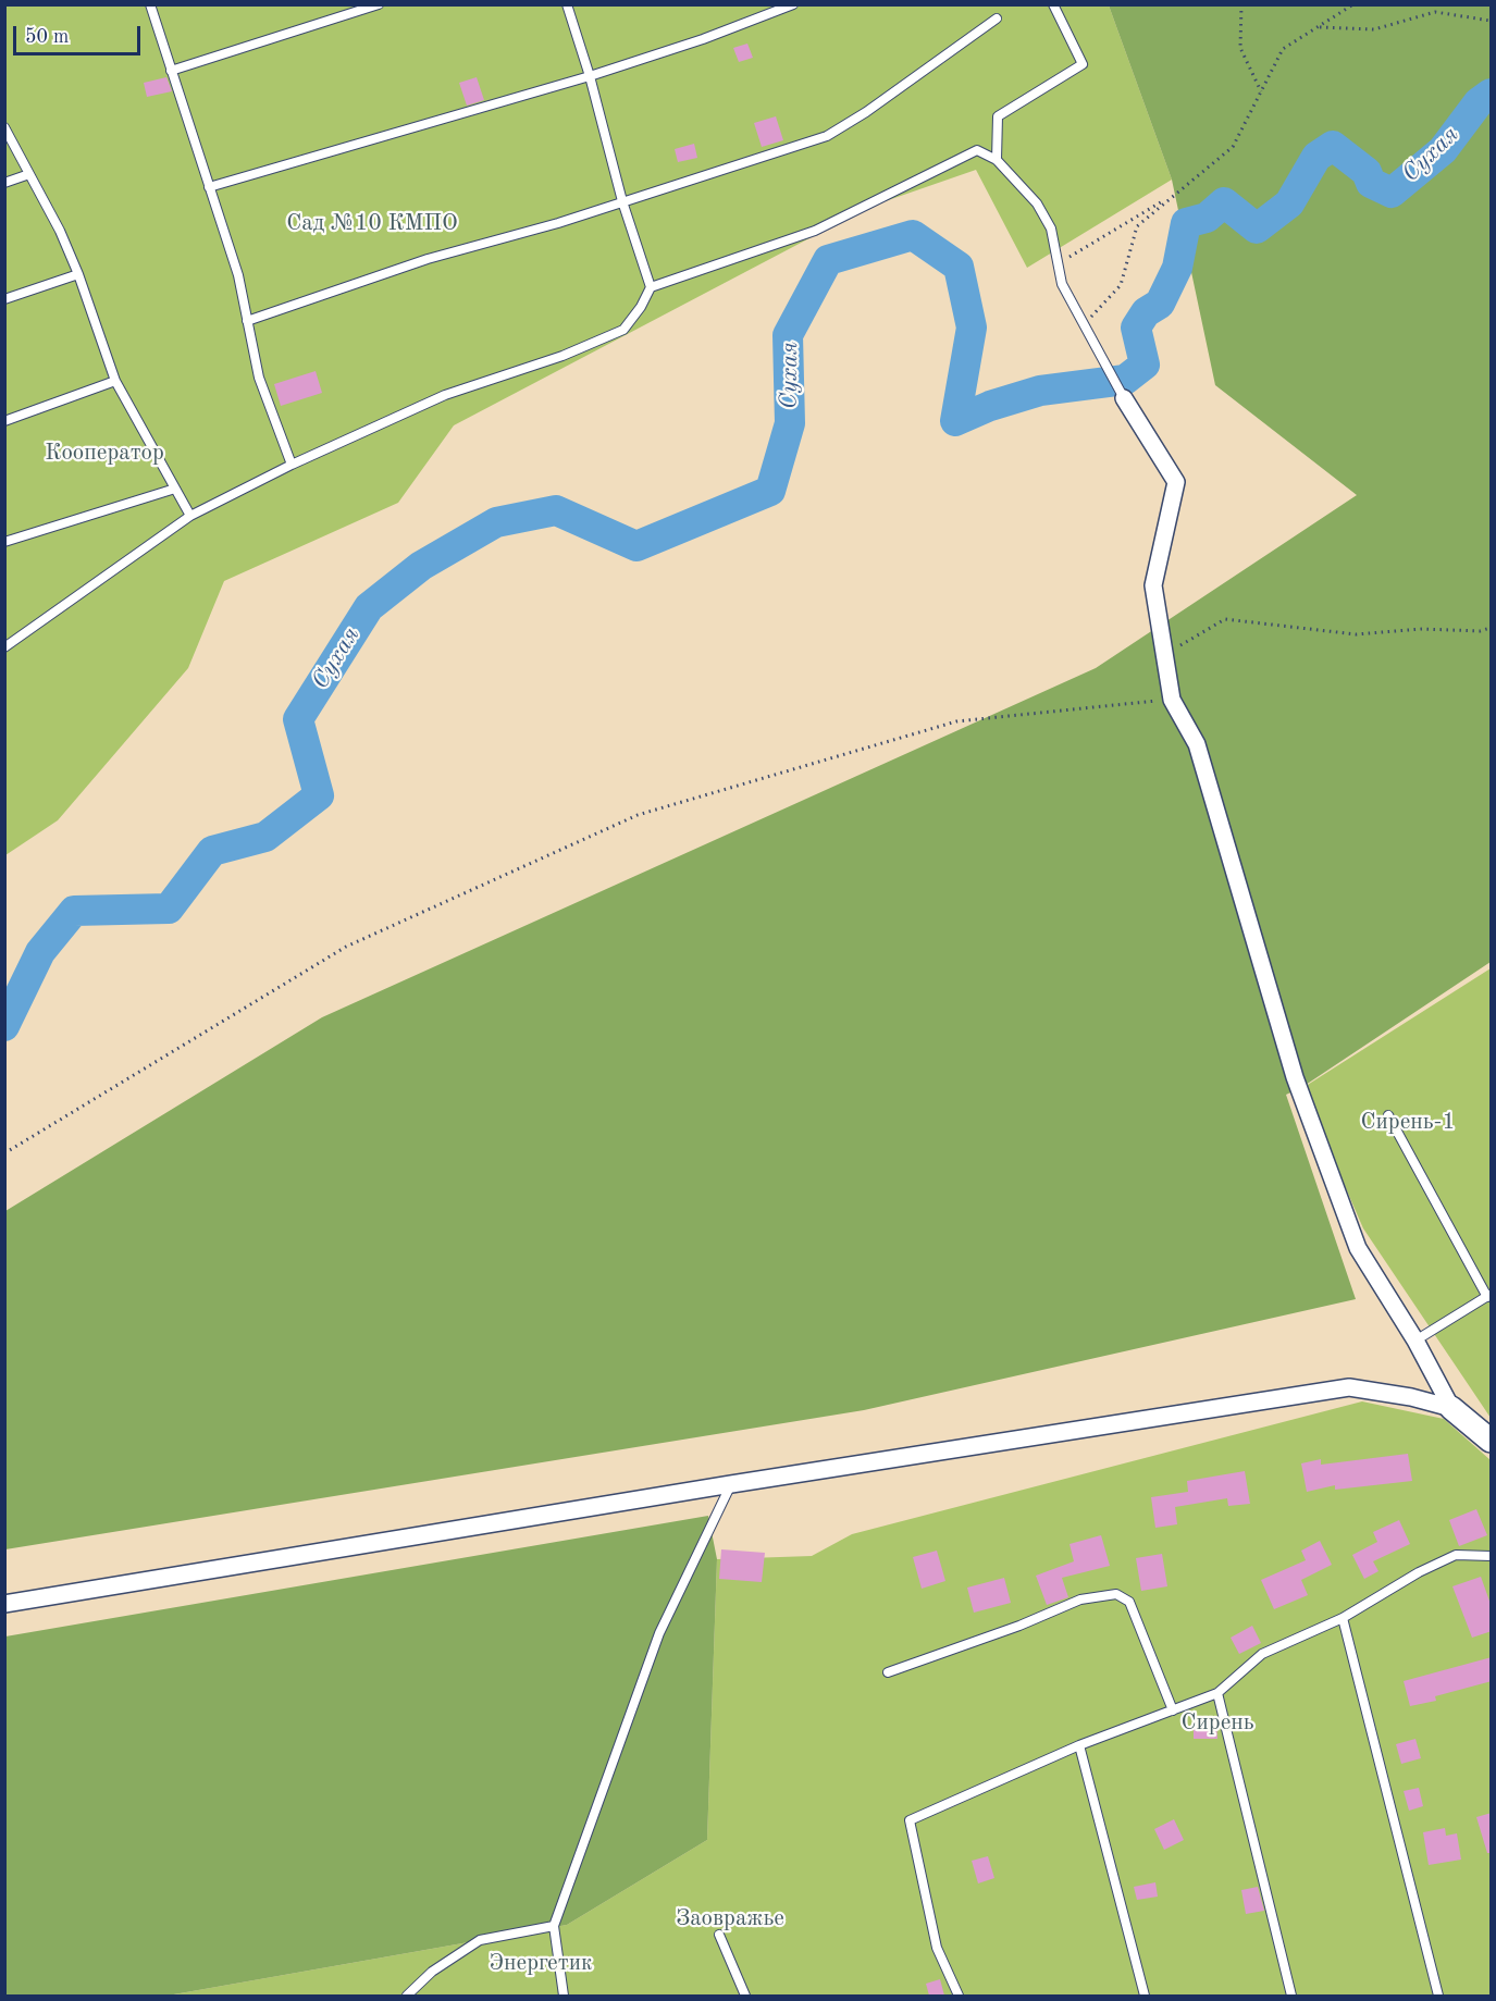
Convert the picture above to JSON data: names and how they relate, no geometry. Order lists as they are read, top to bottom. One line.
{"water":["Сухая"],"parks":["Сад №10 КМПО","Кооператор","Сирень-1","Сирень","Заовражье","Энергетик"],"scale_bar":"50 m"}
